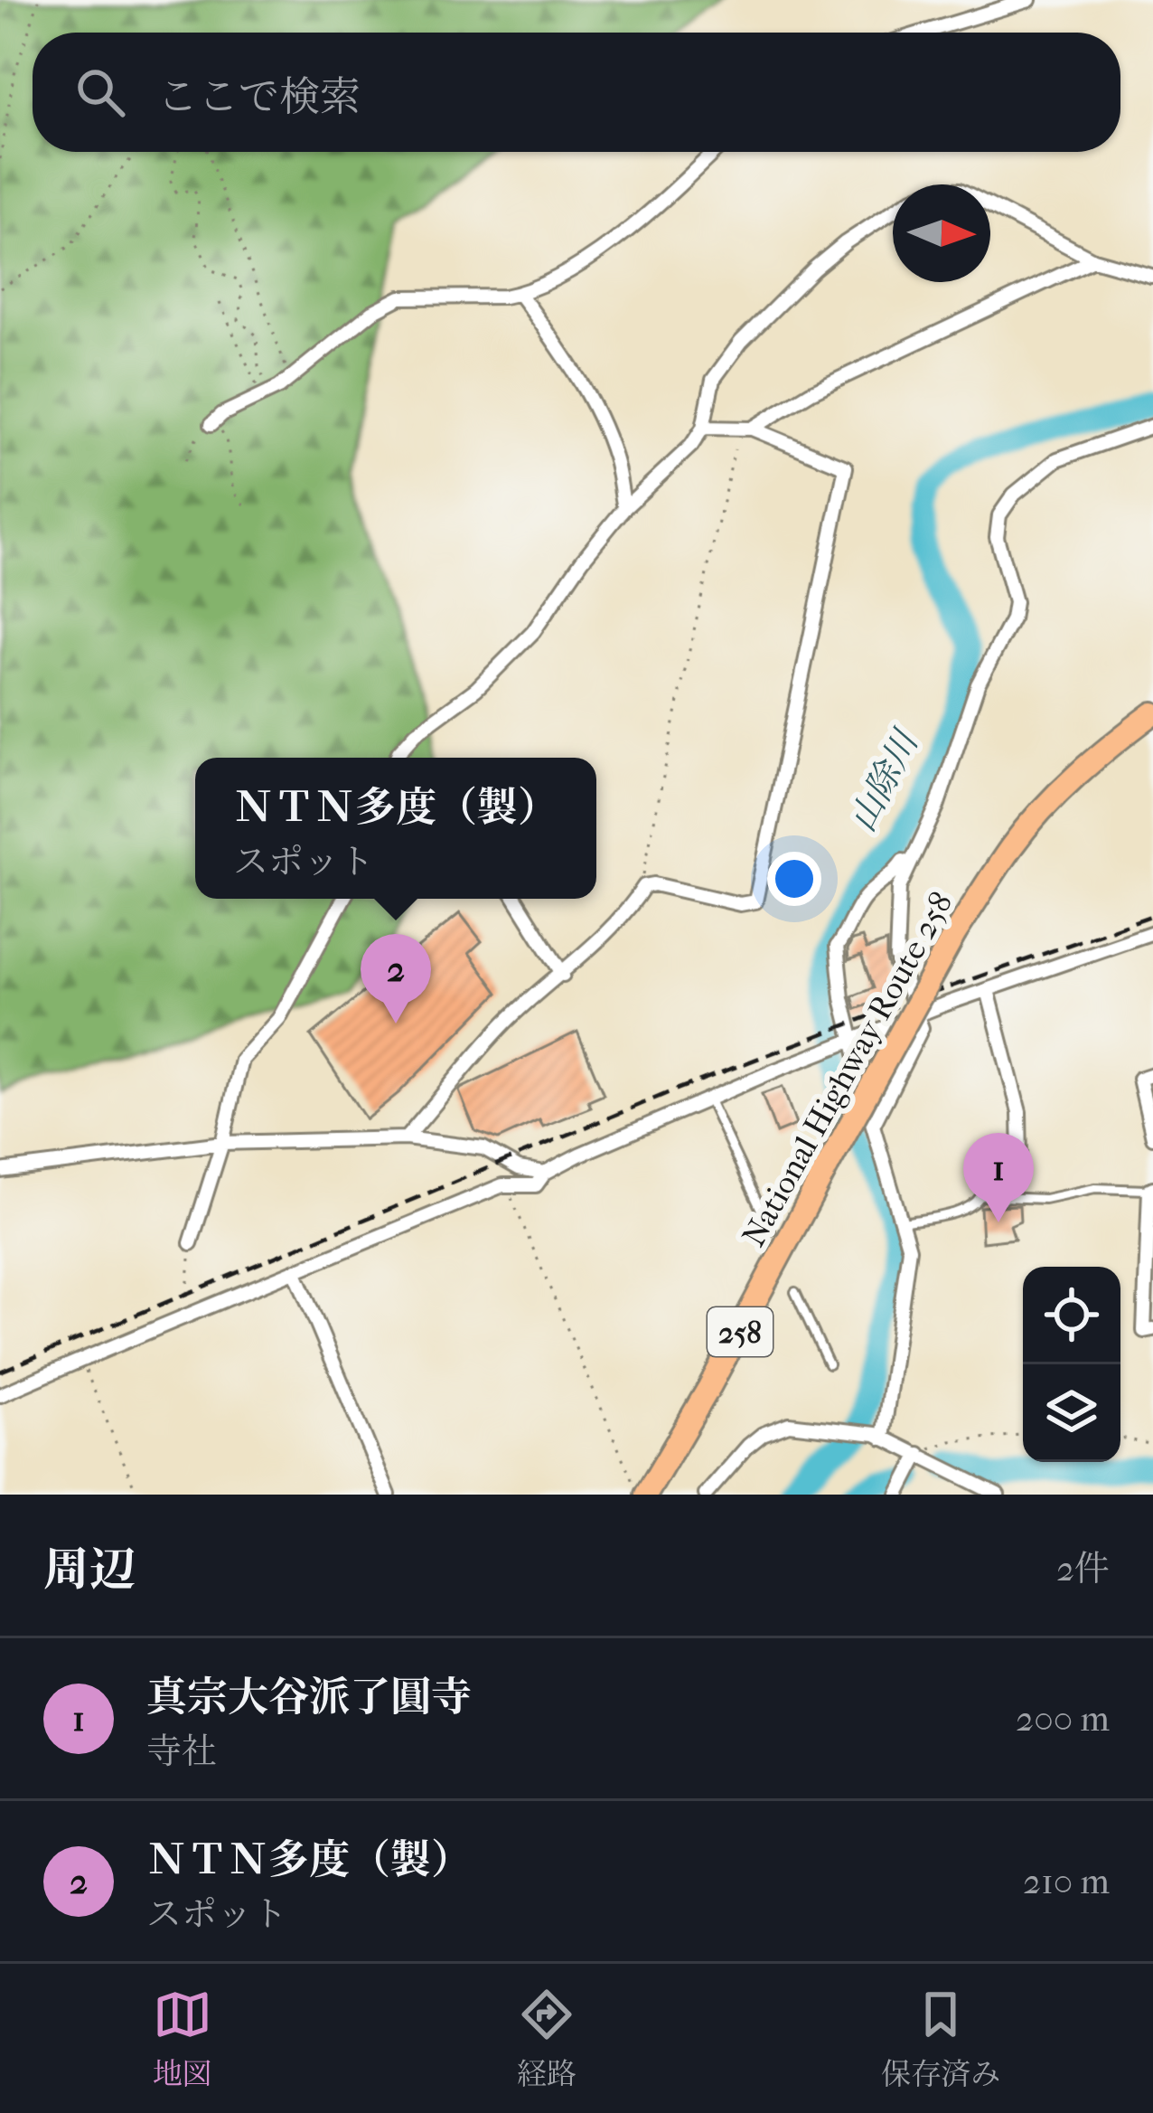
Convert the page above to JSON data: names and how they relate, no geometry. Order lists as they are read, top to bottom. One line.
{"streets":{"highway":["National Highway Route 258","258"]},"water":["山除川"],"north":"right","page":{"search":"ここで検索","popup":["ＮＴＮ多度（製）","スポット"],"pins":["2","1"],"heading":["周辺","2件"],"list":[{"mark":"1","name":"真宗大谷派了圓寺","note":"寺社","value":"200 m"},{"mark":"2","name":"ＮＴＮ多度（製）","note":"スポット","value":"210 m"}],"nav":["地図","経路","保存済み"]}}
